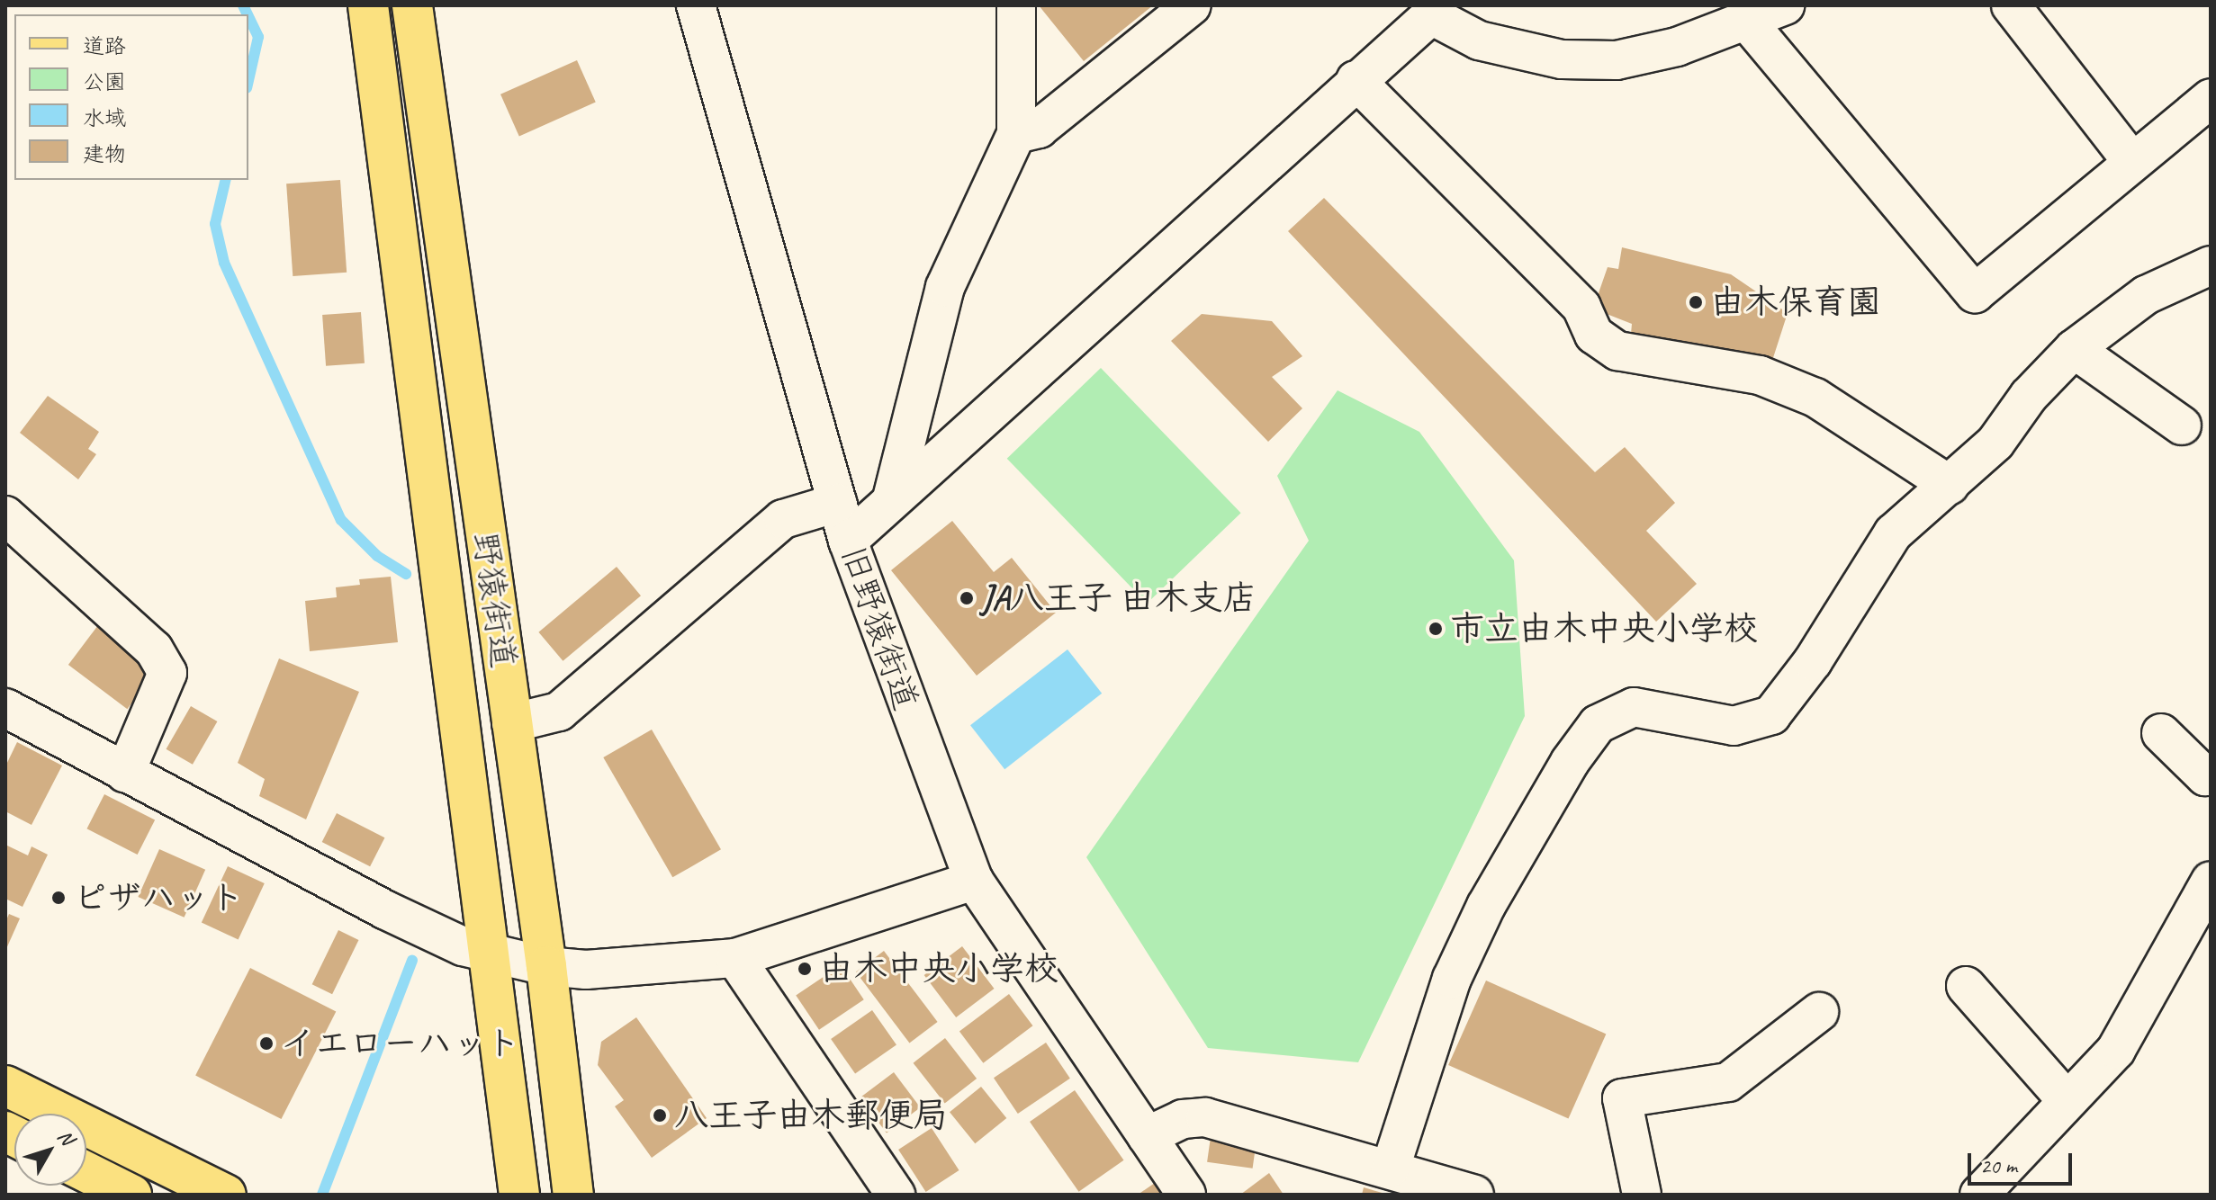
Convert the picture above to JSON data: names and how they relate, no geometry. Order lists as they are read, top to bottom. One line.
{"streets":{"main road":["野猿街道"],"street":["旧野猿街道"]},"places":["由木保育園","JA八王子 由木支店","市立由木中央小学校","ピザハット","由木中央小学校","イエローハット","八王子由木郵便局"],"legend":["道路","公園","水域","建物"],"scale_bar":"20 m","north":"top right"}
